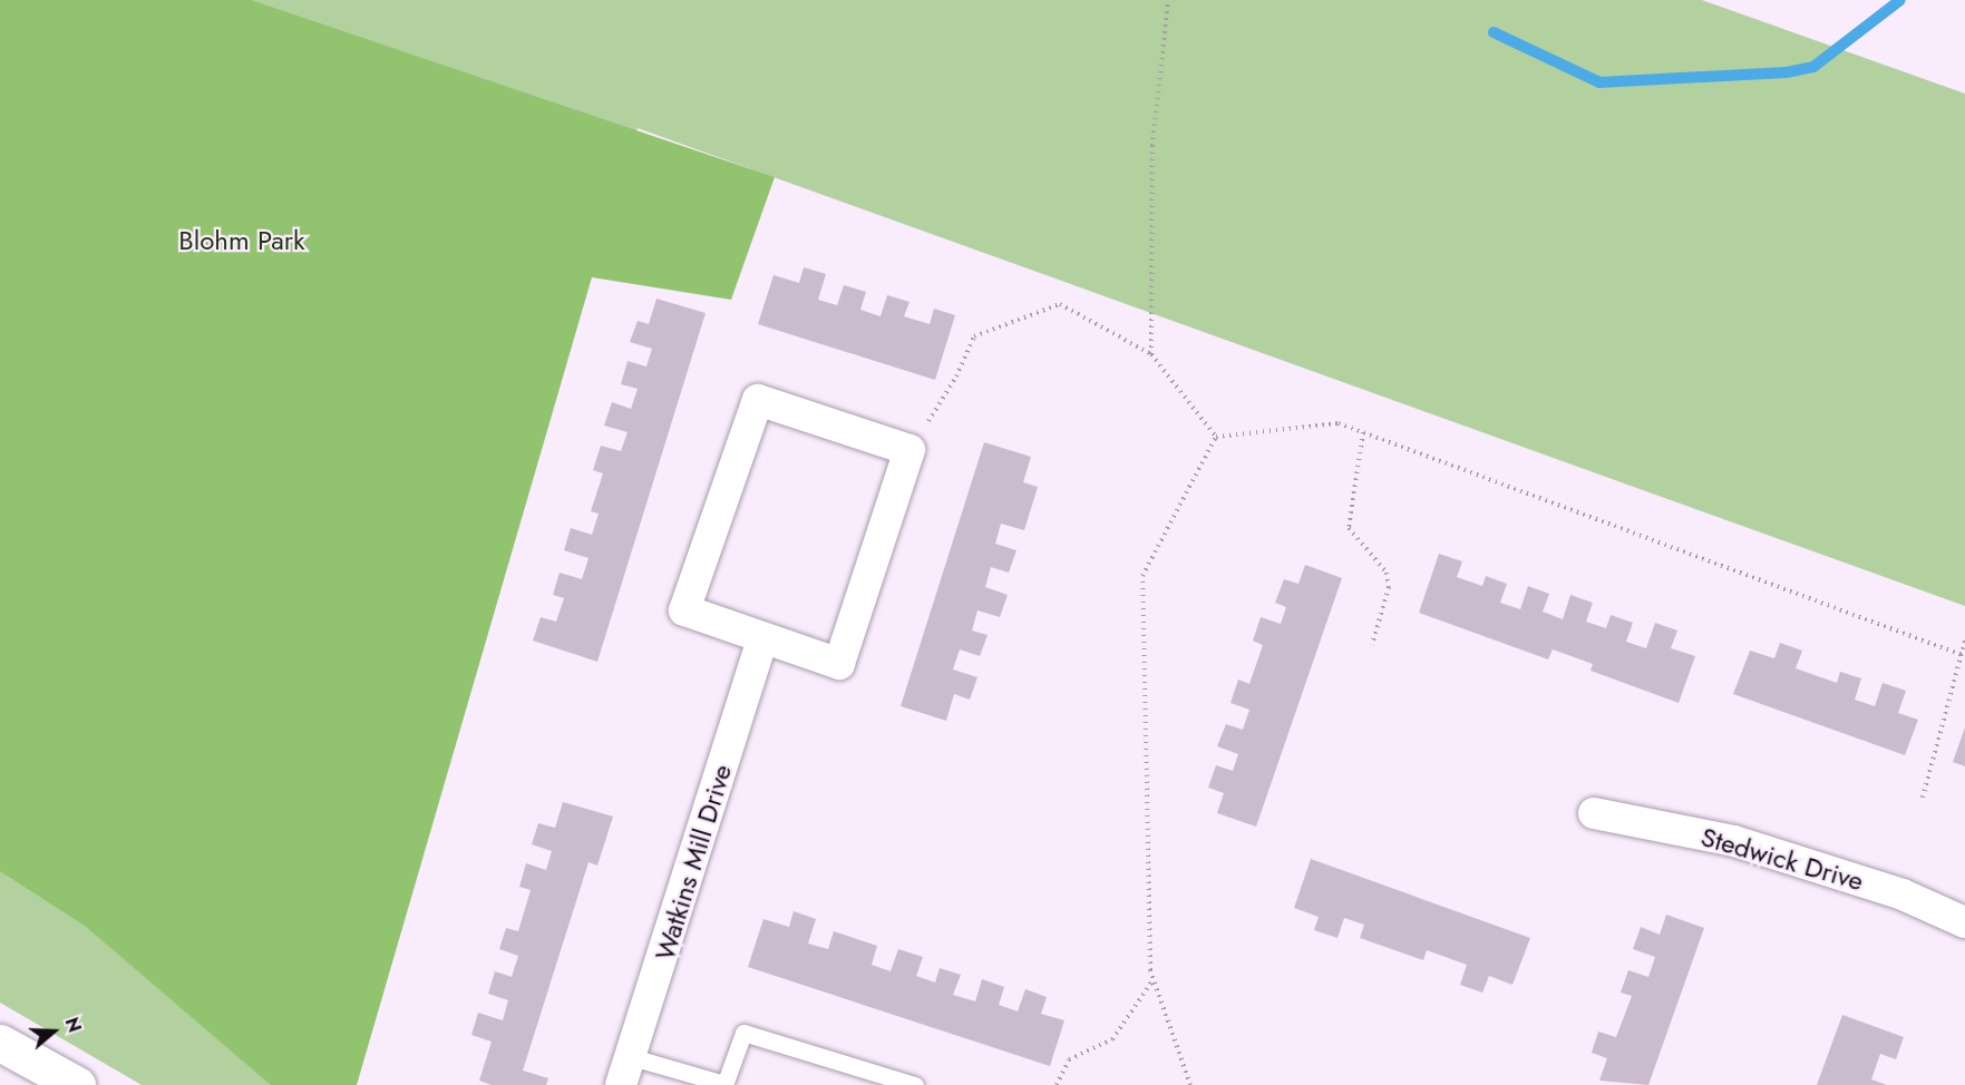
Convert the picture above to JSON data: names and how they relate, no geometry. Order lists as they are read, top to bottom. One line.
{"streets":{"street":["Stedwick Drive","Watkins Mill Drive"]},"parks":["Blohm Park"],"north":"right"}
